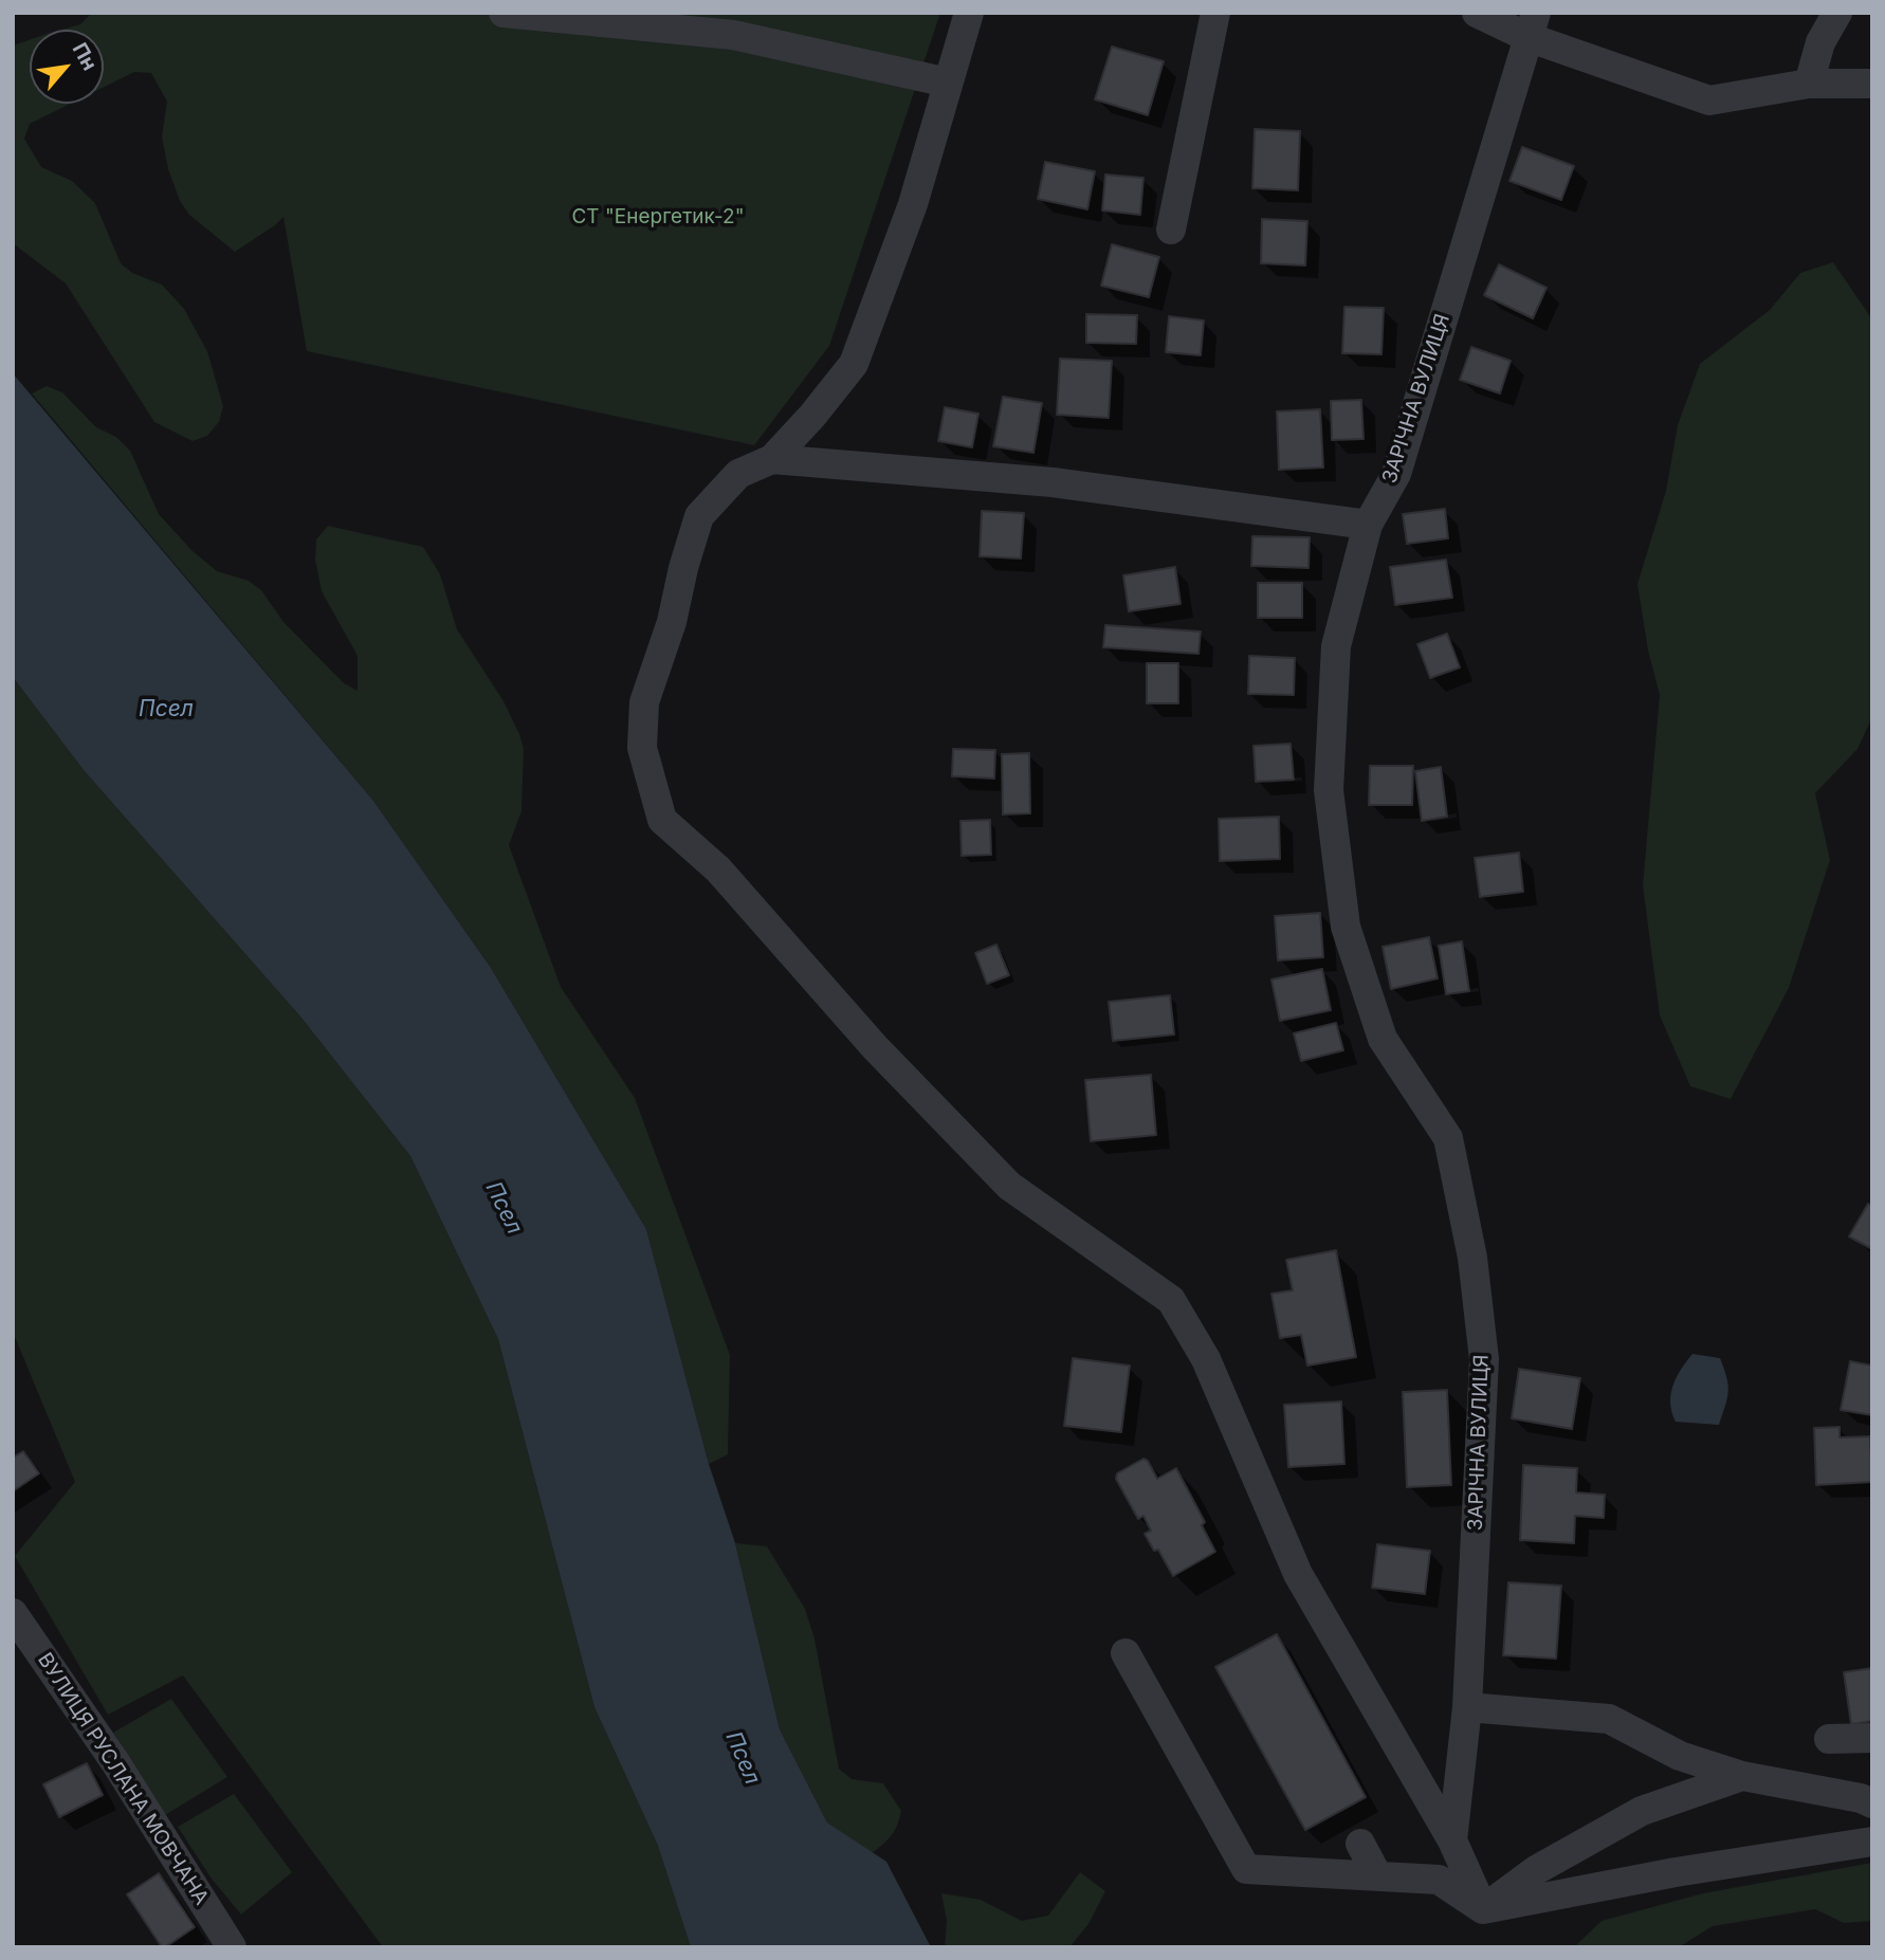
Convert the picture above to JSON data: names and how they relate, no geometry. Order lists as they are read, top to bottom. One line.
{"streets":{"street":["ЗАРІЧНА ВУЛИЦЯ","ВУЛИЦЯ РУСЛАНА МОВЧАНА"]},"water":["Псел"],"parks":["СТ \"Енергетик-2\""],"north":"top right"}
